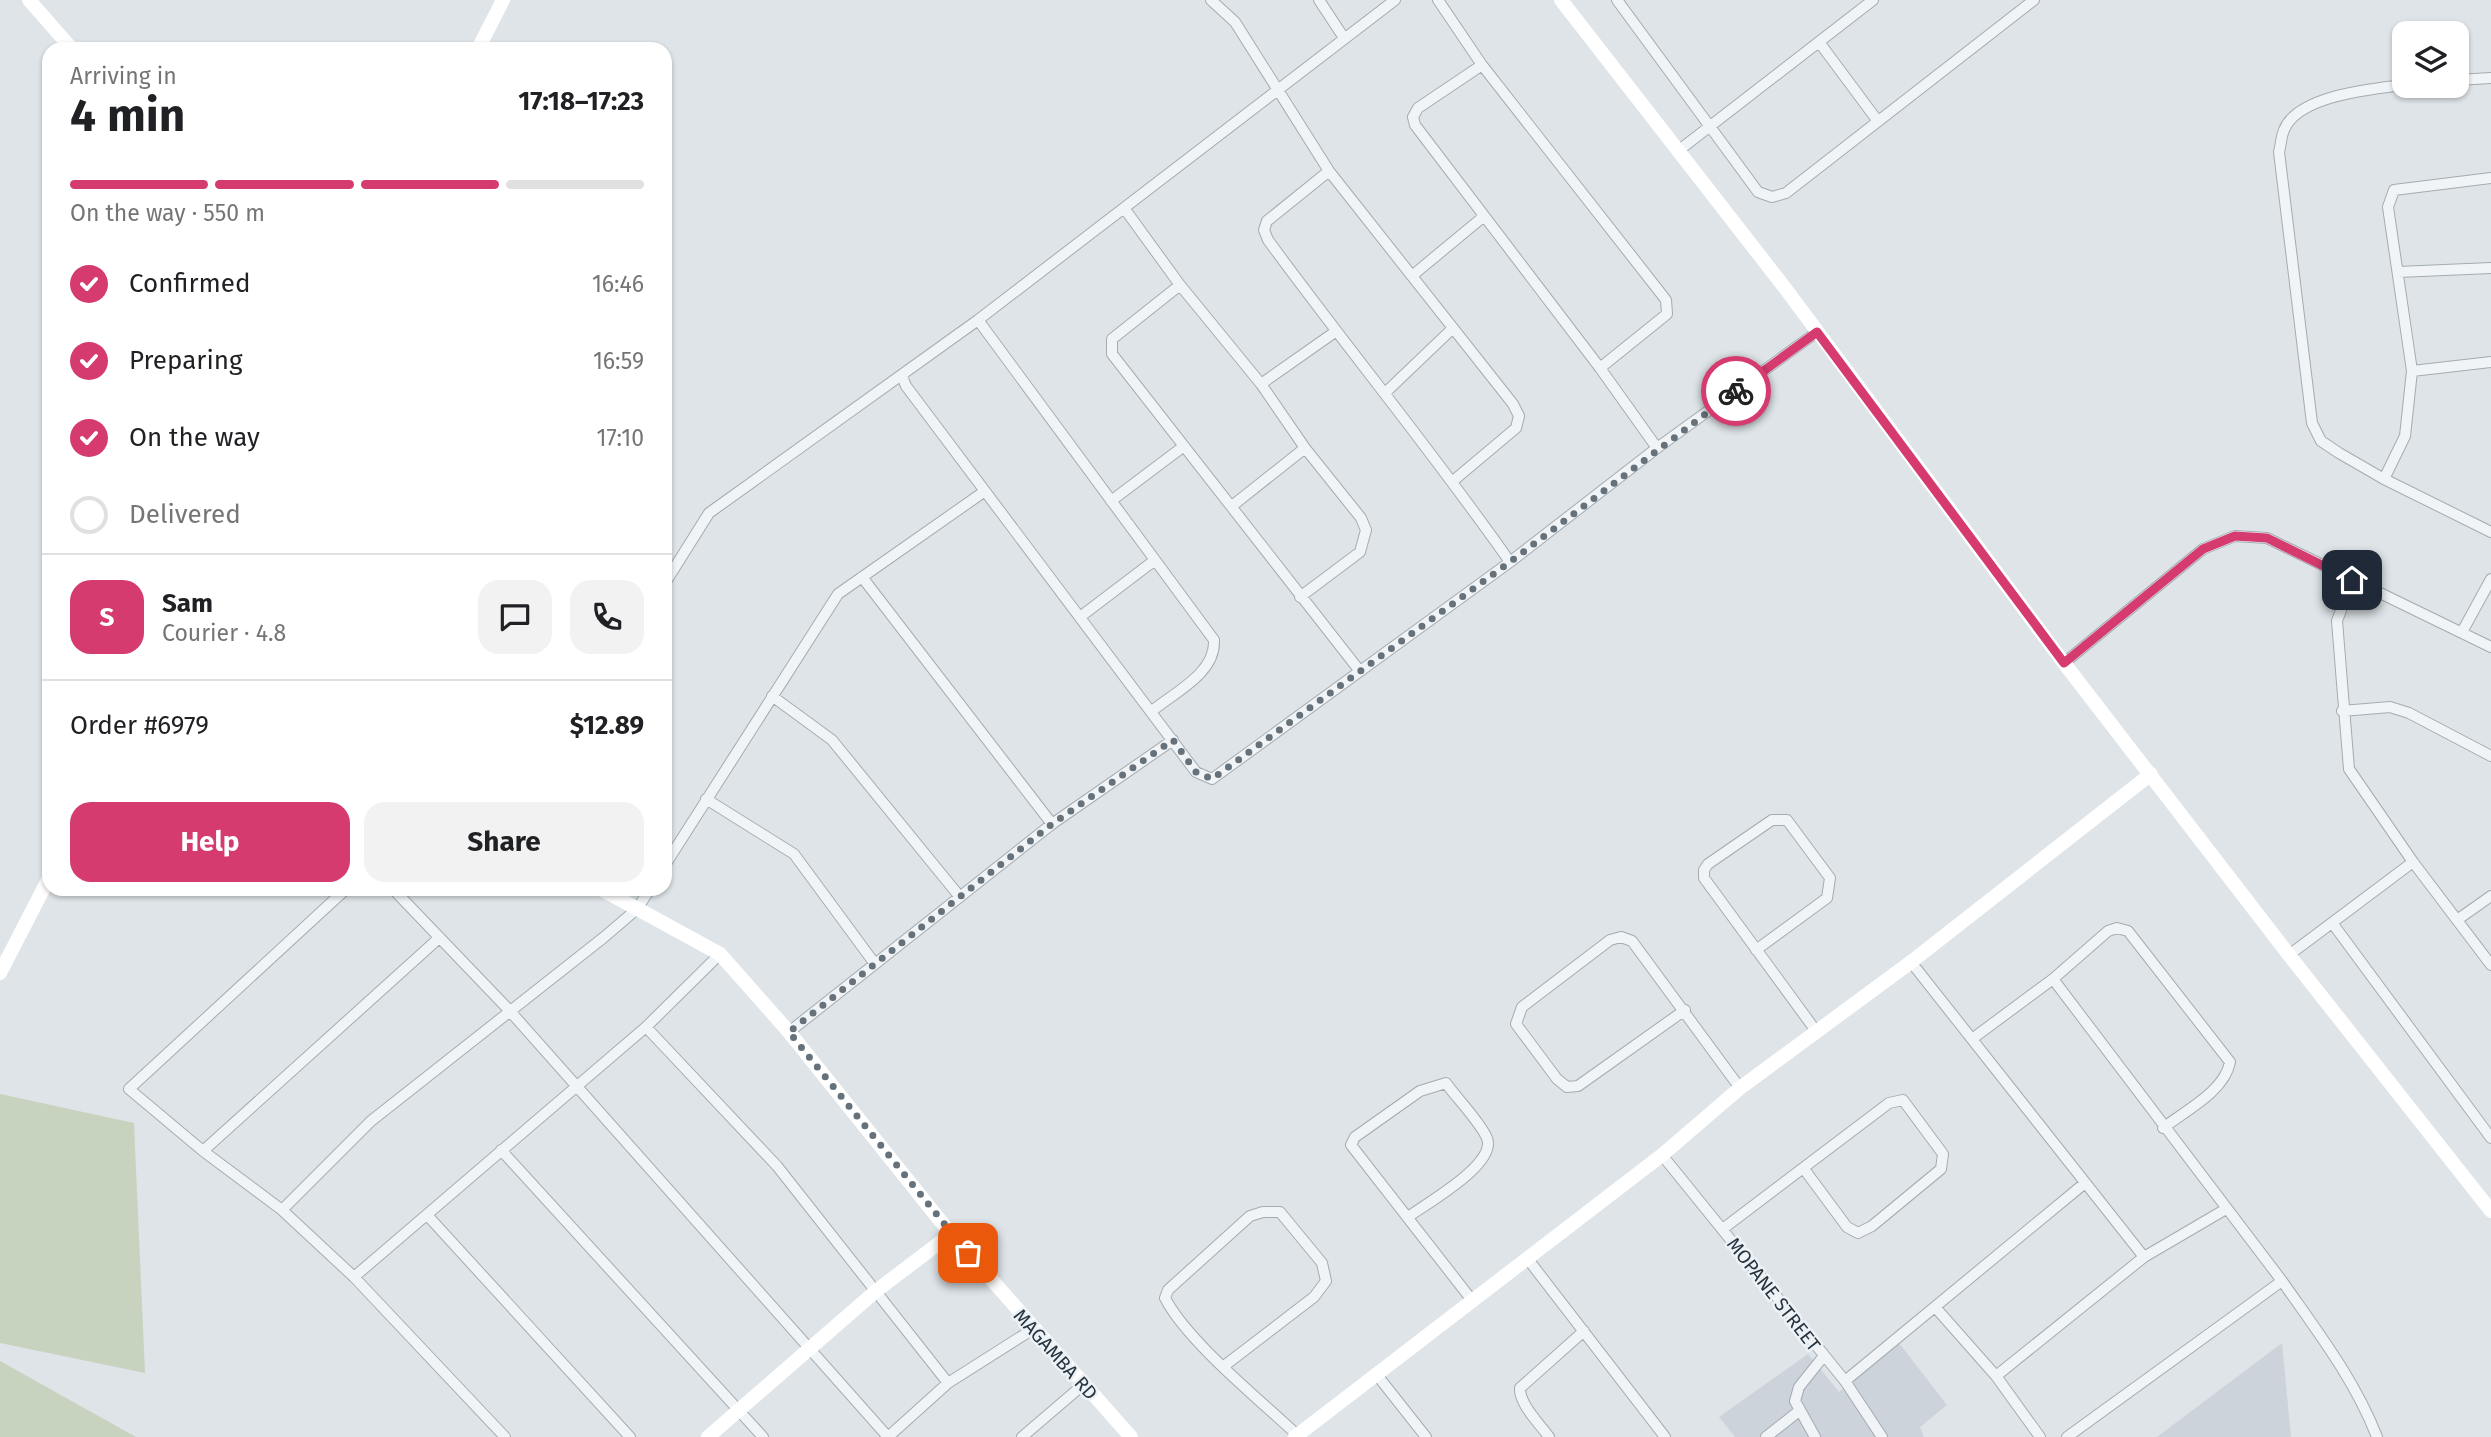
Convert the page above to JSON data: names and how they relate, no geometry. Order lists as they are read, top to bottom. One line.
{"streets":{"street":["MOPANE STREET","MAGAMBA RD"]},"page":{"heading":["4 min","Arriving in","17:18–17:23"],"panel":["Sam","Courier · 4.8","Order #6979","$12.89"],"bar":"On the way · 550 m","list":[["Confirmed","16:46"],["Preparing","16:59"],["On the way","17:10"],"Delivered"],"round":"S","buttons":["Help","Share"]}}
